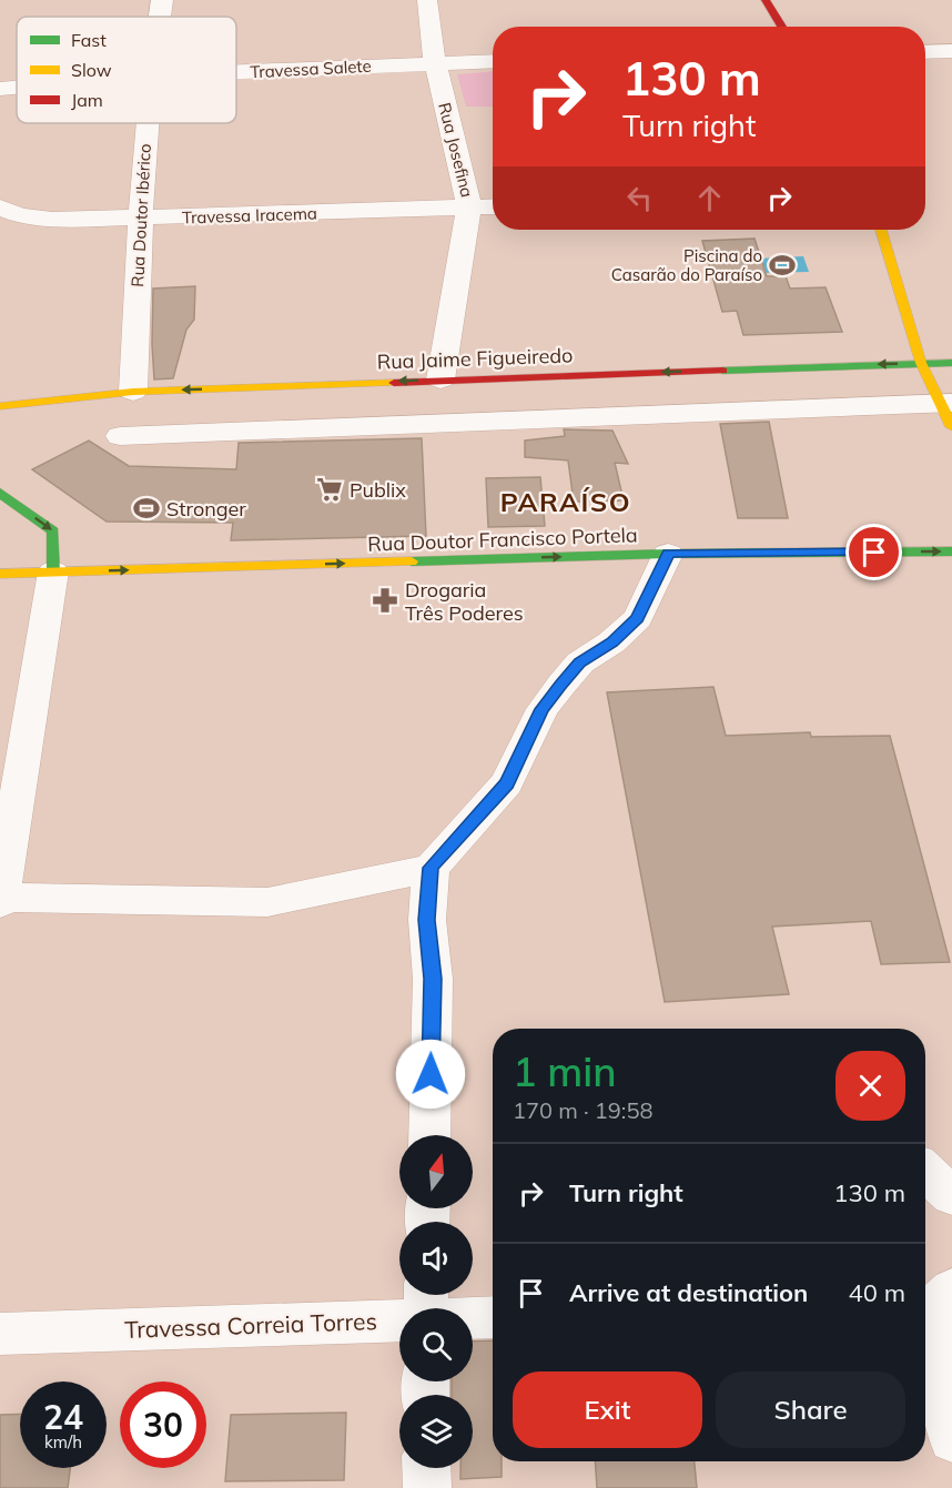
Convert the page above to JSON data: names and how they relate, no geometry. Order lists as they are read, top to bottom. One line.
{"streets":{"main road":["Rua Jaime Figueiredo","Rua Doutor Francisco Portela"],"street":["Travessa Salete","Rua Josefina","Rua Doutor Ibérico","Travessa Iracema","Travessa Correia Torres"]},"crossings":[["Travessa Salete","Rua Josefina"],["Rua Josefina","Travessa Iracema"],["Rua Josefina","Rua Jaime Figueiredo"],["Rua Doutor Ibérico","Travessa Iracema"],["Rua Doutor Ibérico","Rua Jaime Figueiredo"]],"one_way":["Rua Jaime Figueiredo","Rua Doutor Francisco Portela"],"districts":["PARAÍSO"],"places":{"sports":["Piscina do Casarão do Paraíso","Stronger"],"supermarket":["Publix"],"pharmacy":["Drogaria Três Poderes"]},"legend":["Fast","Slow","Jam"],"north":"top","page":{"turn":["130 m","Turn right"],"heading":["1 min","170 m · 19:58"],"list":[{"name":"Turn right","value":"130 m"},{"name":"Arrive at destination","value":"40 m"}],"buttons":["Exit","Share"],"speed":"24 km/h","limit":"30"}}
